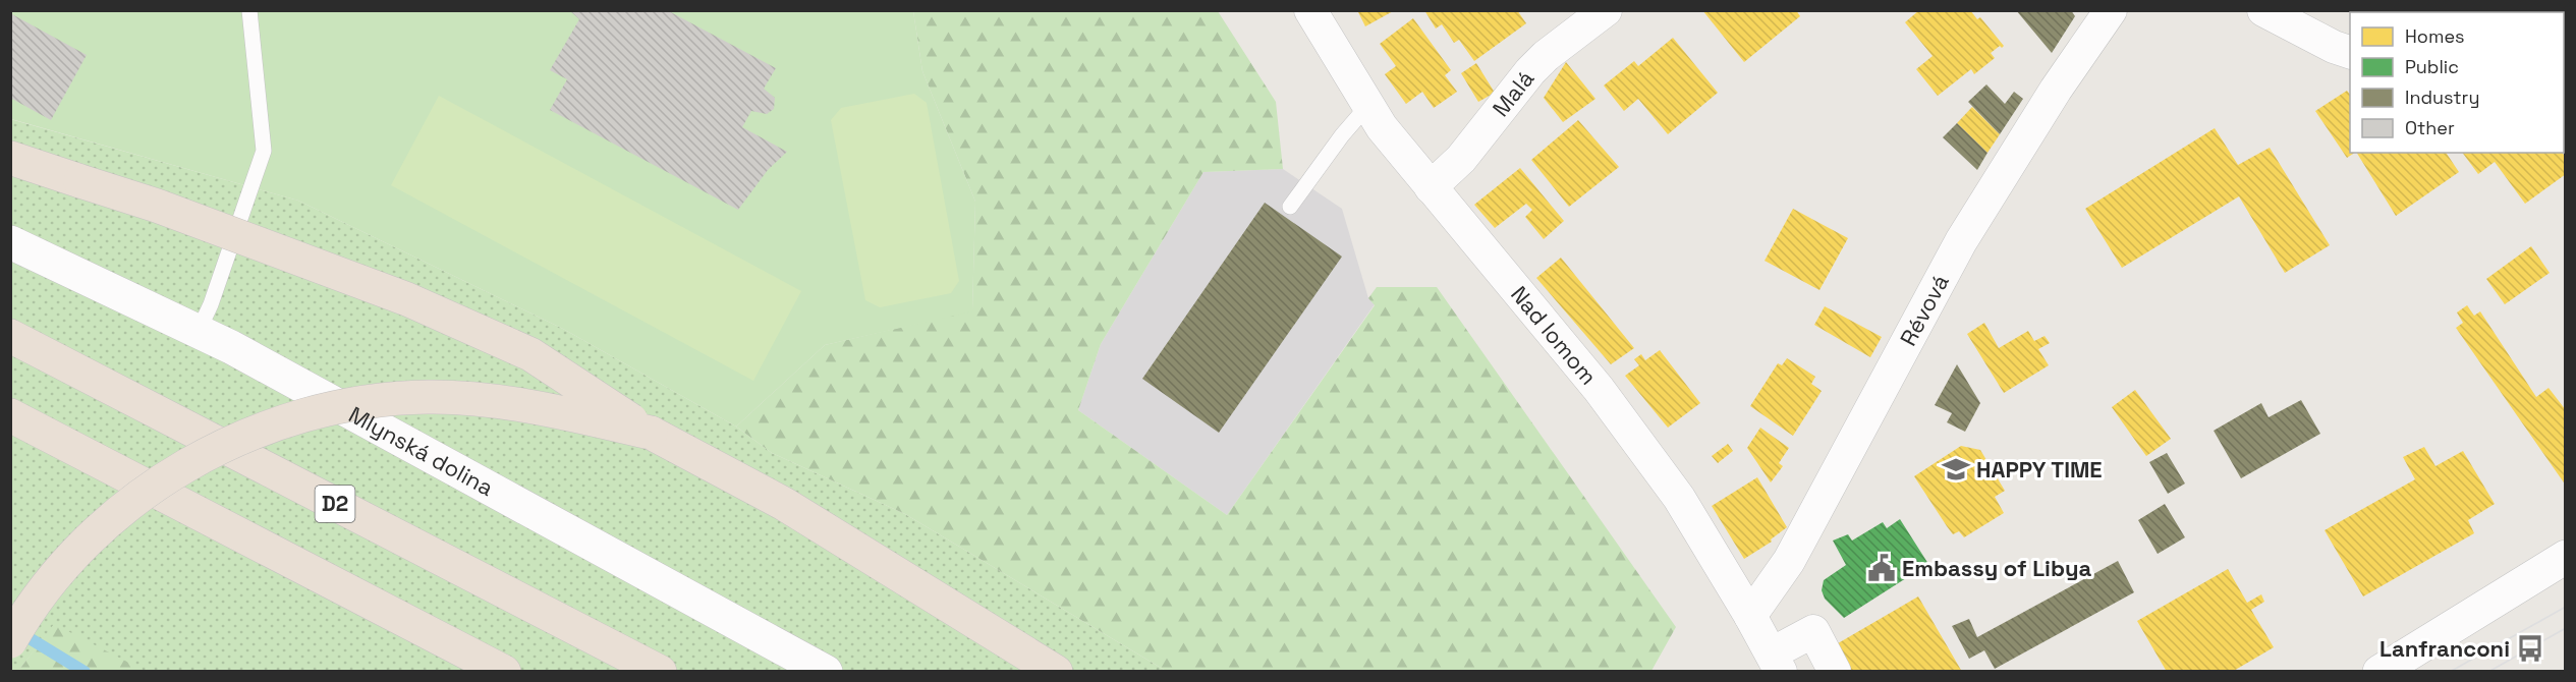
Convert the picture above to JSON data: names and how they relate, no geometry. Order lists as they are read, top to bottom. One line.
{"streets":{"highway":["D2"],"main road":["Mlynská dolina"],"street":["Malá","Révová","Nad lomom"]},"crossings":[["Malá","Nad lomom"],["Révová","Nad lomom"]],"places":{"school or university":["HAPPY TIME"],"public building":["Embassy of Libya"],"bus stop":["Lanfranconi"]},"legend":["Homes","Public","Industry","Other"]}
